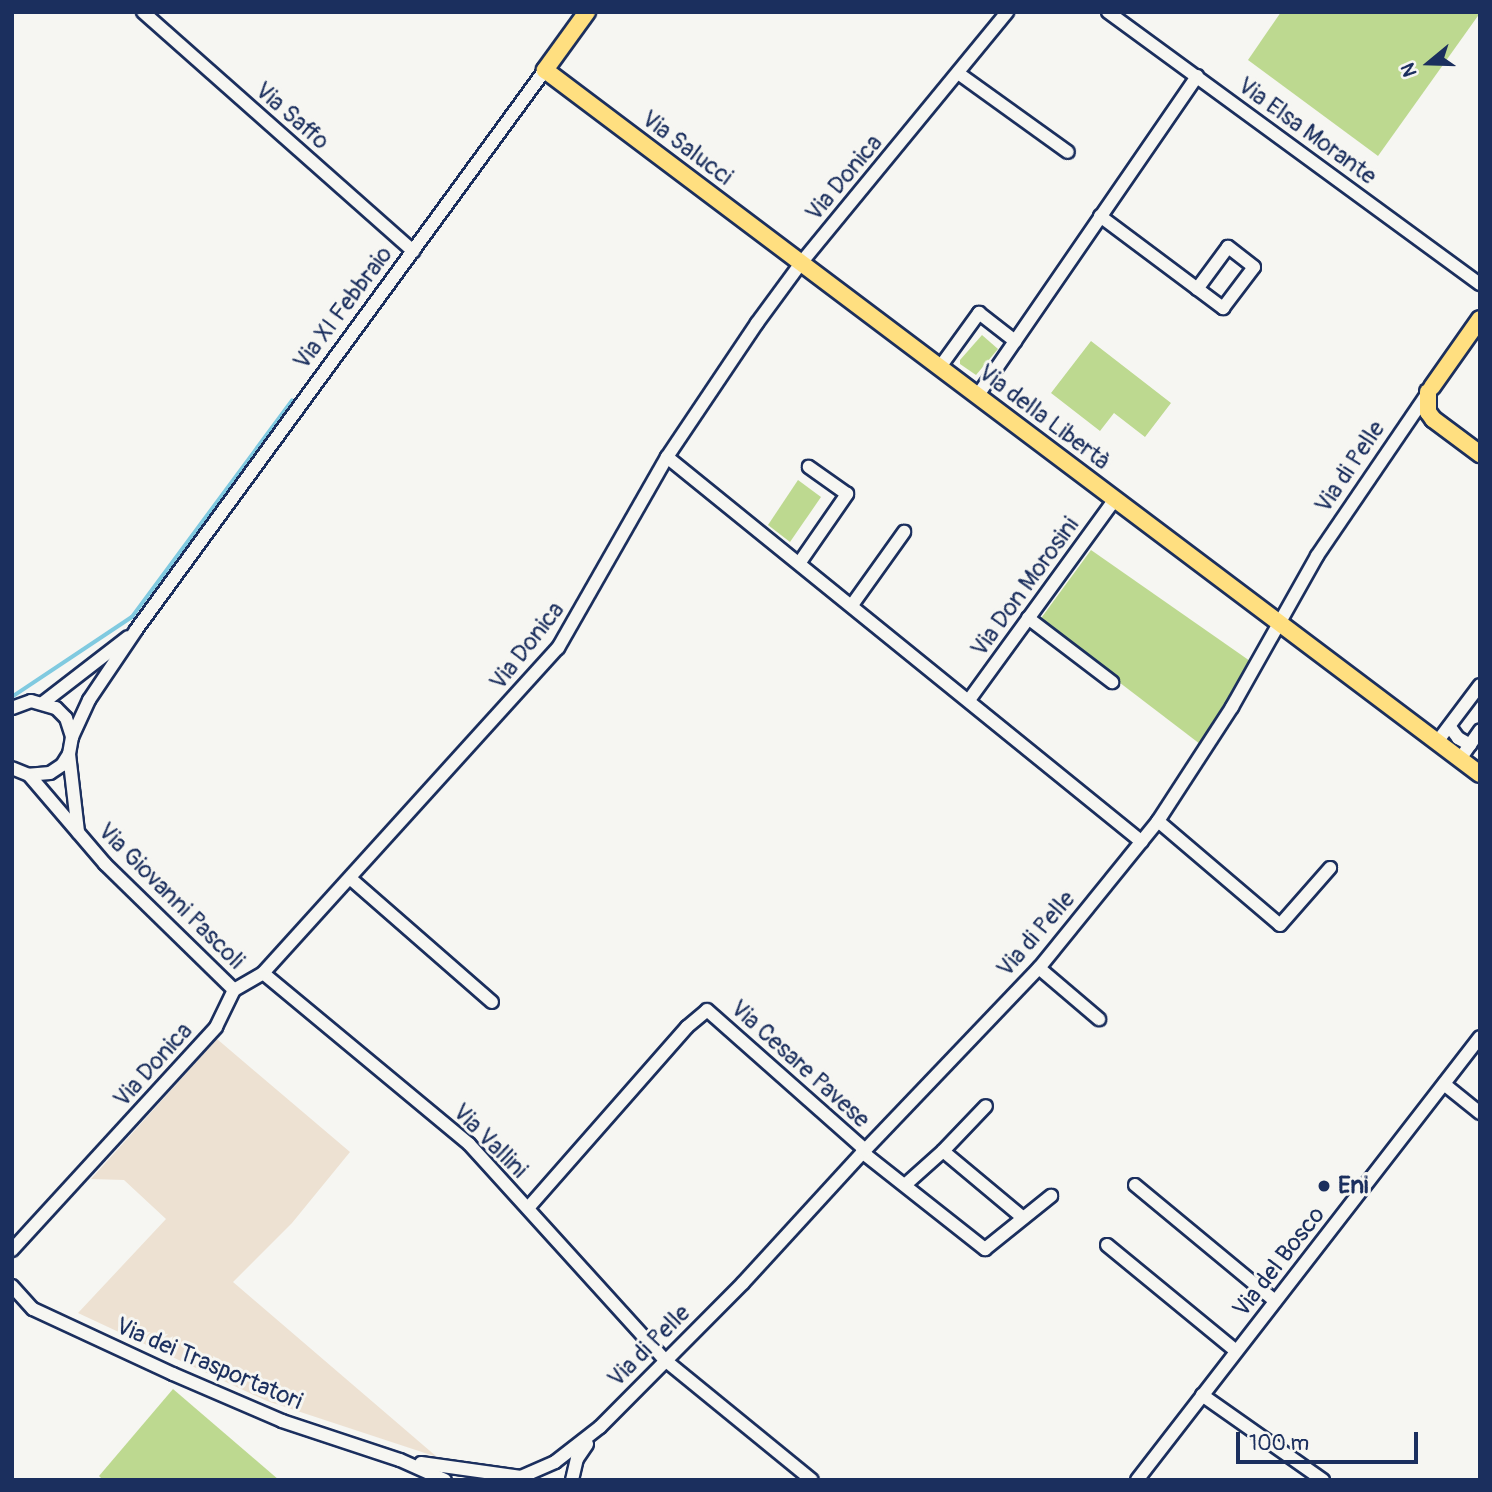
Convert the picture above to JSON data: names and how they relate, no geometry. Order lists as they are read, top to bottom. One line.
{"streets":{"main road":["Via Salucci","Via XI Febbraio","Via della Libertà","Via di Pelle"],"street":["Via Saffo","Via Elsa Morante","Via Donica","Via Don Morosini","Via Giovanni Pascoli","Via Cesare Pavese","Via Vallini","Via del Bosco","Via dei Trasportatori"]},"crossings":[["Via Saffo","Via XI Febbraio"],["Via Salucci","Via Donica"],["Via Salucci","Via XI Febbraio"],["Via Salucci","Via della Libertà"],["Via Donica","Via della Libertà"],["Via Donica","Via Giovanni Pascoli"],["Via Donica","Via Vallini"],["Via XI Febbraio","Via Giovanni Pascoli"],["Via della Libertà","Via di Pelle"],["Via della Libertà","Via Don Morosini"],["Via di Pelle","Via Cesare Pavese"],["Via di Pelle","Via Vallini"],["Via di Pelle","Via dei Trasportatori"],["Via Cesare Pavese","Via Vallini"]],"places":["Eni"],"scale_bar":"100 m","north":"left"}
